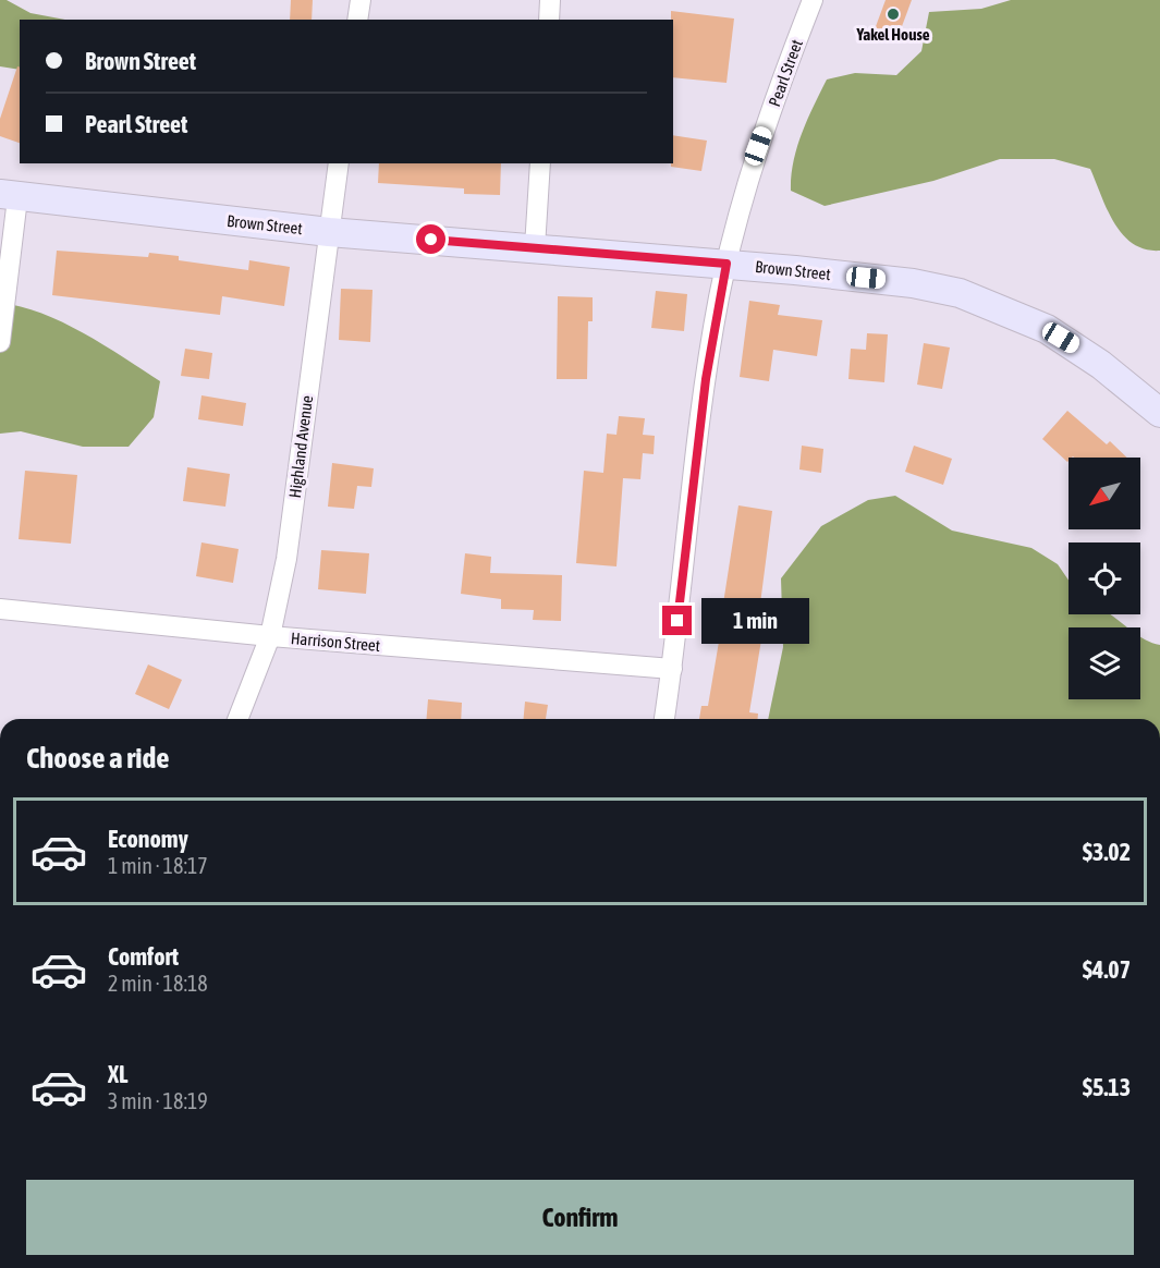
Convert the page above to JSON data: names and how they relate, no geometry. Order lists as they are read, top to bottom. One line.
{"streets":{"street":["Pearl Street","Brown Street","Highland Avenue","Harrison Street"]},"crossings":[["Pearl Street","Brown Street"],["Pearl Street","Harrison Street"],["Brown Street","Highland Avenue"],["Highland Avenue","Harrison Street"]],"places":["Yakel House"],"north":"bottom left","page":{"banner":["Brown Street","Pearl Street"],"bubble":"1 min","heading":"Choose a ride","list":[{"name":"Economy","note":"1 min · 18:17","value":"$3.02"},{"name":"Comfort","note":"2 min · 18:18","value":"$4.07"},{"name":"XL","note":"3 min · 18:19","value":"$5.13"}],"buttons":"Confirm"}}
